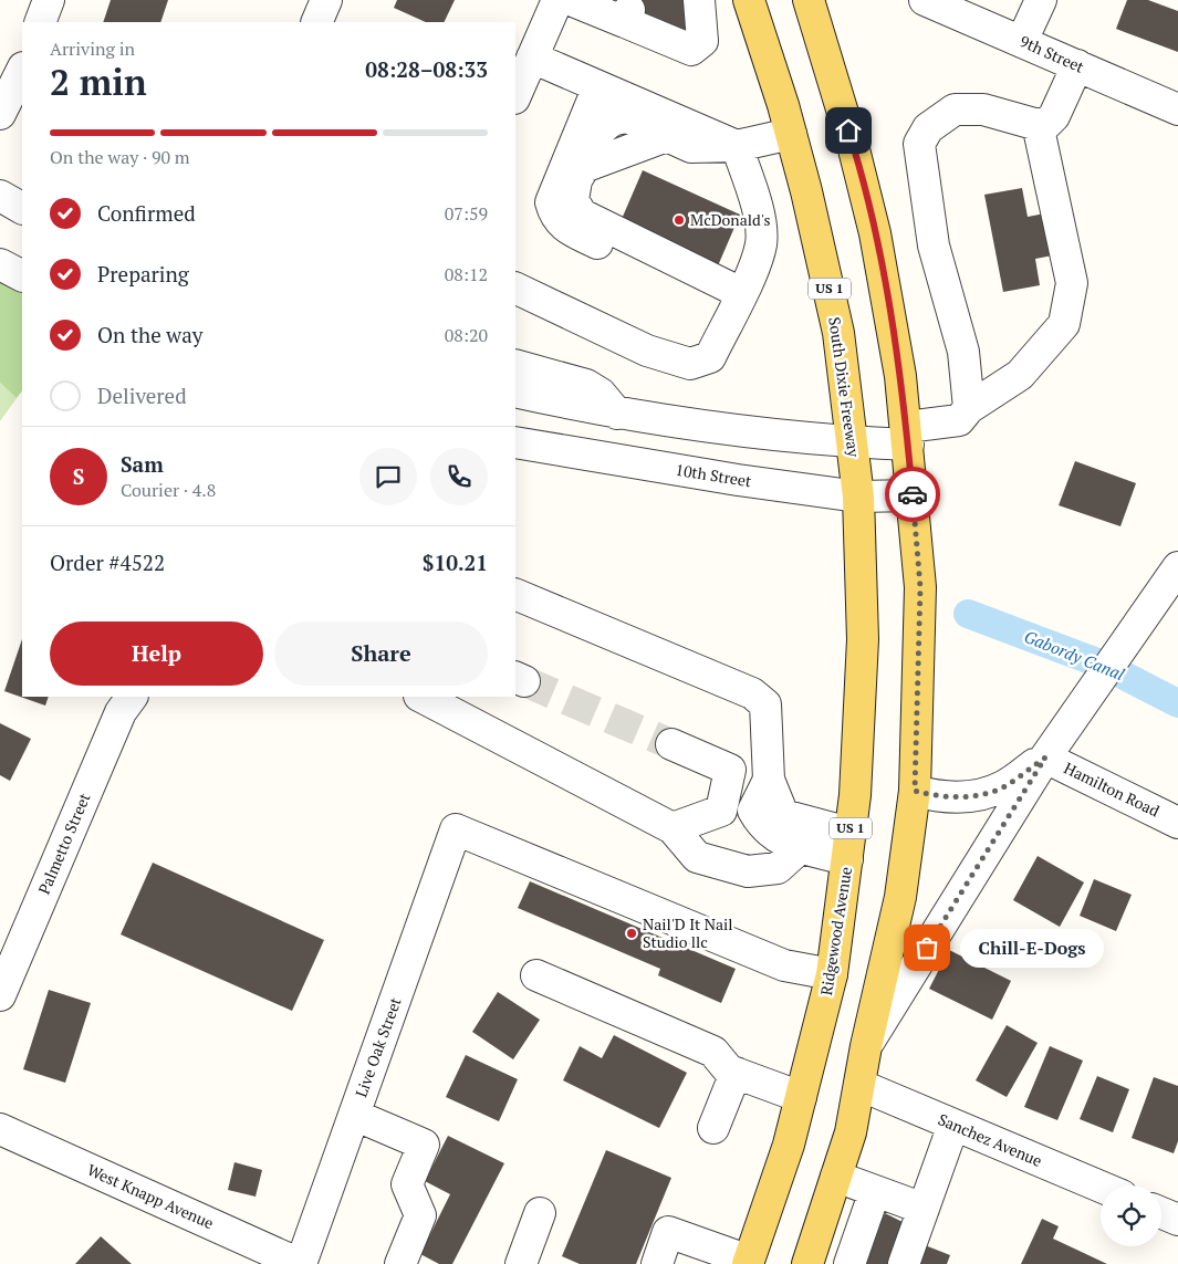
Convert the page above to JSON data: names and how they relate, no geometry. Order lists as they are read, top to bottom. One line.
{"streets":{"main road":["US 1","South Dixie Freeway","Ridgewood Avenue"],"street":["9th Street","10th Street","Hamilton Road","Palmetto Street","Live Oak Street","Sanchez Avenue","West Knapp Avenue"]},"crossings":[["South Dixie Freeway","10th Street"],["South Dixie Freeway","Ridgewood Avenue"],["Ridgewood Avenue","Live Oak Street"],["Live Oak Street","West Knapp Avenue"]],"water":["Gabordy Canal"],"places":["McDonald's","Nail'D It Nail Studio llc","Chill-E-Dogs"],"page":{"heading":["2 min","Arriving in","08:28–08:33"],"panel":["Sam","Courier · 4.8","Order #4522","$10.21"],"bar":"On the way · 90 m","list":[["Confirmed","07:59"],["Preparing","08:12"],["On the way","08:20"],"Delivered"],"round":"S","buttons":["Help","Share"],"bubble":"Chill-E-Dogs"}}
